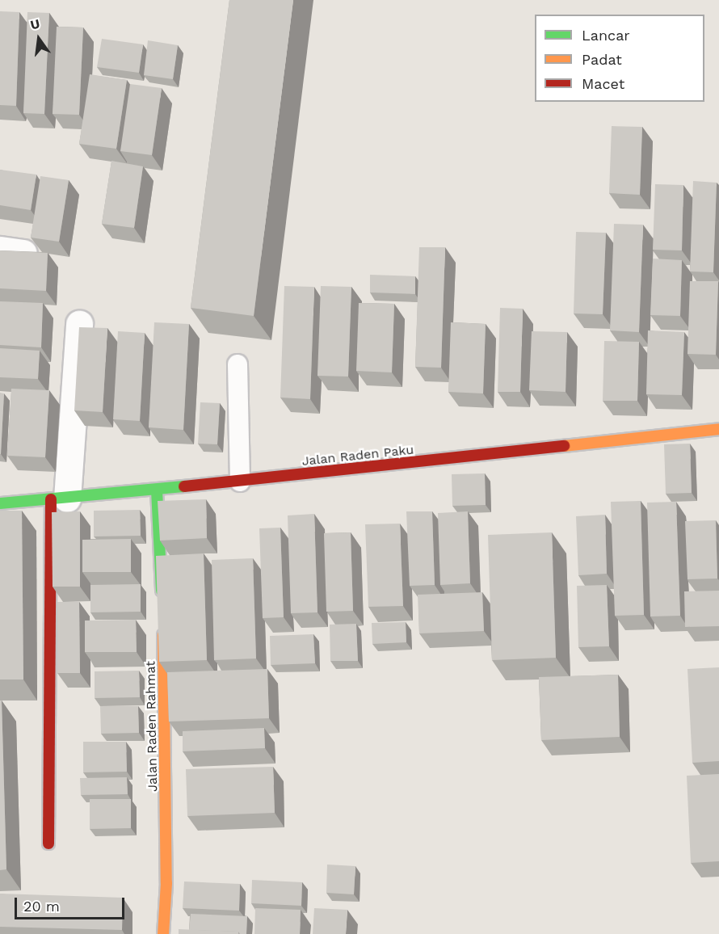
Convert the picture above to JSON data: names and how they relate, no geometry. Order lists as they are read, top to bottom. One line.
{"streets":{"street":["Jalan Raden Paku","Jalan Raden Rahmat"]},"legend":["Lancar","Padat","Macet"],"scale_bar":"20 m","north":"top"}
